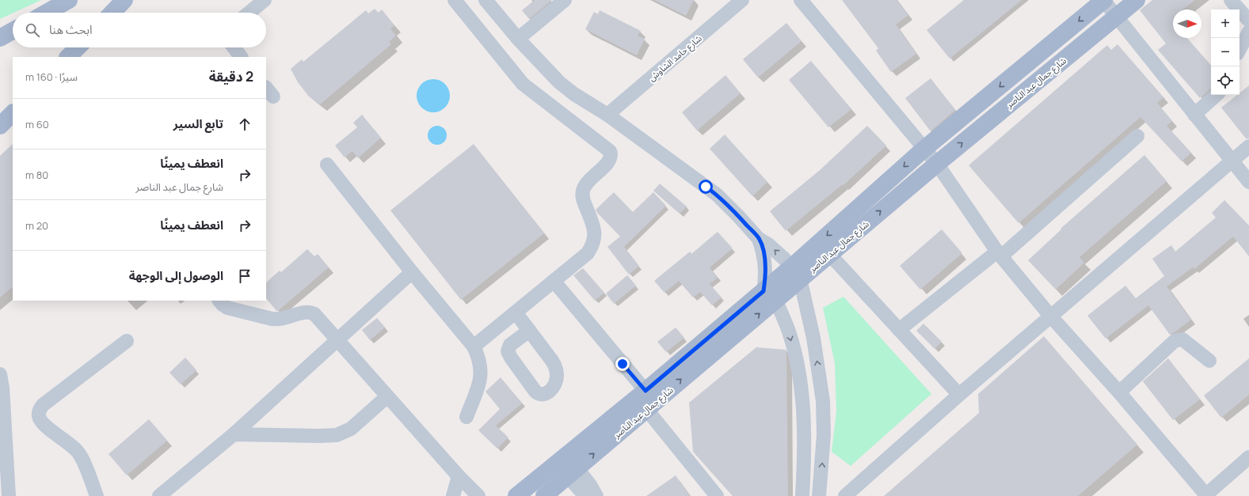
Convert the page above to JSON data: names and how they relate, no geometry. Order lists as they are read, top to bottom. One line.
{"streets":{"main road":["شارع جمال عبد الناصر"],"street":["شارع حامد الشاوش"]},"north":"right","page":{"map_buttons":["+","−"],"search":"ابحث هنا","heading":["2 دقيقة","سيرًا · 160 m"],"list":[["تابع السير","60 m"],["انعطف يمينًا","شارع جمال عبد الناصر","80 m"],["انعطف يمينًا","20 m"],"الوصول إلى الوجهة"]}}
